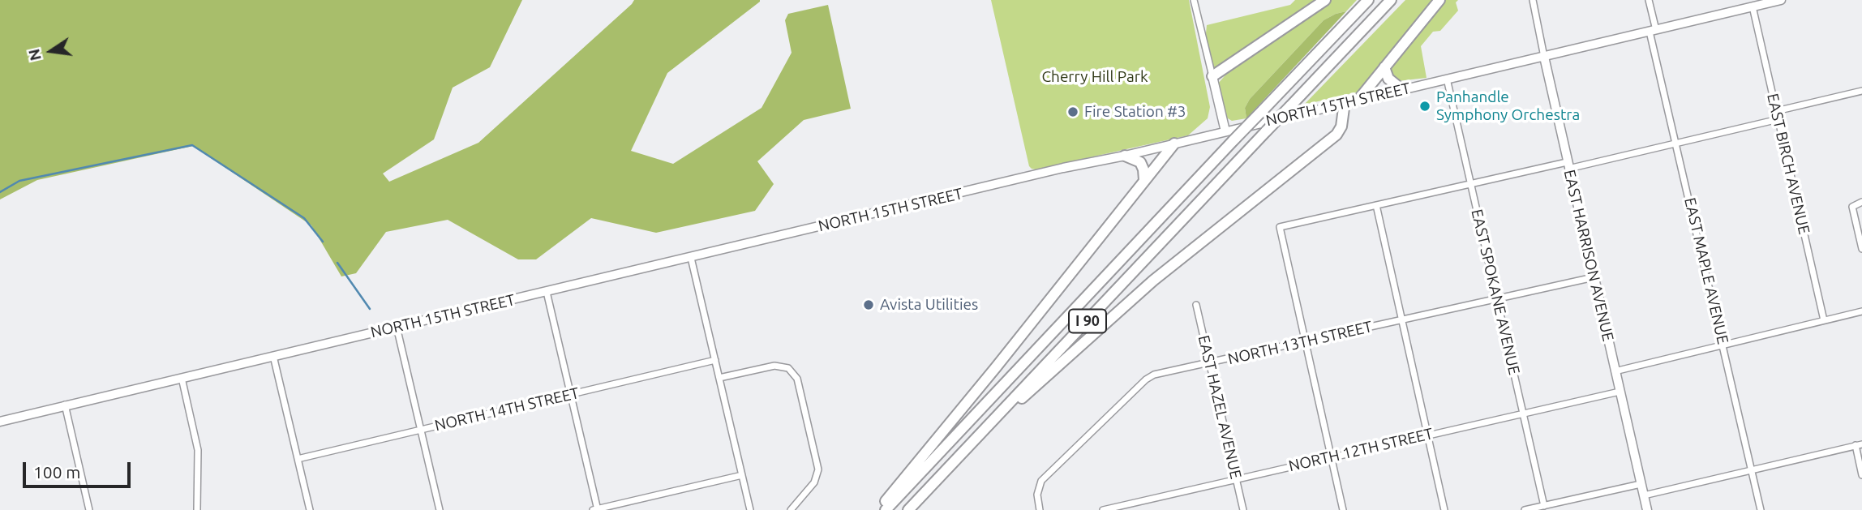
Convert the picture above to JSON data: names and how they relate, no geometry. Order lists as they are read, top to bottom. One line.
{"streets":{"highway":["I 90"],"main road":["NORTH 15TH STREET","EAST HARRISON AVENUE"],"street":["EAST BIRCH AVENUE","EAST MAPLE AVENUE","EAST SPOKANE AVENUE","NORTH 13TH STREET","EAST HAZEL AVENUE","NORTH 14TH STREET","NORTH 12TH STREET"]},"crossings":[["NORTH 15TH STREET","EAST BIRCH AVENUE"],["NORTH 15TH STREET","EAST HARRISON AVENUE"],["NORTH 15TH STREET","EAST MAPLE AVENUE"],["NORTH 15TH STREET","EAST SPOKANE AVENUE"],["NORTH 15TH STREET","I 90"],["EAST HARRISON AVENUE","NORTH 13TH STREET"],["EAST HARRISON AVENUE","NORTH 12TH STREET"],["EAST SPOKANE AVENUE","NORTH 13TH STREET"],["EAST SPOKANE AVENUE","NORTH 12TH STREET"],["NORTH 13TH STREET","EAST HAZEL AVENUE"],["EAST HAZEL AVENUE","NORTH 12TH STREET"]],"parks":["Cherry Hill Park"],"places":["Panhandle Symphony Orchestra","Fire Station #3","Avista Utilities"],"scale_bar":"100 m","north":"left"}
